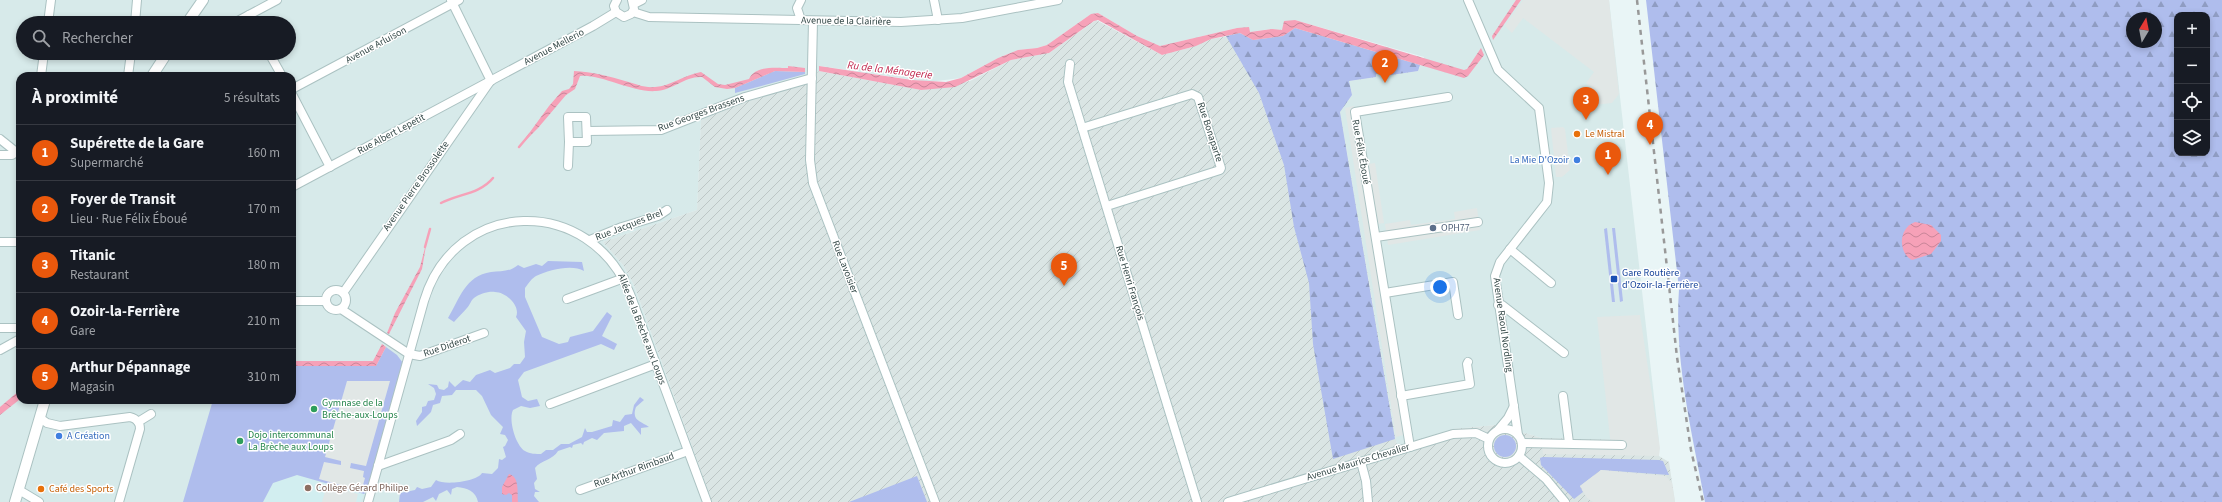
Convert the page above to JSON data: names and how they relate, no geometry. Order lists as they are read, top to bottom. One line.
{"streets":{"street":["Avenue de la Clairière","Avenue Arluison","Avenue Mellerio","Rue Georges Brassens","Rue Bonaparte","Rue Albert Lepetit","Rue Félix Éboué","Avenue Pierre Brossolette","Rue Jacques Brel","Rue Lavoisier","Rue Henri François","Avenue Raoul Nordling","Allée de la Brèche aux Loups","Rue Diderot","Avenue Maurice Chevalier","Rue Arthur Rimbaud"]},"crossings":[["Avenue de la Clairière","Avenue Mellerio"],["Avenue de la Clairière","Rue Lavoisier"],["Avenue Mellerio","Rue Albert Lepetit"],["Avenue Mellerio","Avenue Pierre Brossolette"],["Rue Georges Brassens","Rue Lavoisier"],["Rue Bonaparte","Rue Henri François"],["Rue Albert Lepetit","Avenue Pierre Brossolette"],["Rue Félix Éboué","Avenue Maurice Chevalier"],["Rue Jacques Brel","Allée de la Brèche aux Loups"],["Avenue Raoul Nordling","Avenue Maurice Chevalier"],["Allée de la Brèche aux Loups","Rue Diderot"],["Allée de la Brèche aux Loups","Rue Arthur Rimbaud"]],"water":["Ru de la Ménagerie"],"places":{"other":["Le Mistral","La Mie D'Ozoir","OPH77","Gymnase de la Brêche-aux-Loups","A Création","Dojo intercommunal La Brèche aux Loups","Collège Gérard Philipe","Café des Sports"],"transit":["Gare Routière d'Ozoir-la-Ferrière"]},"north":"top","page":{"map_buttons":["+","−"],"search":"Rechercher","pins":["2","3","4","1","5"],"heading":["À proximité","5 résultats"],"list":[{"mark":"1","name":"Supérette de la Gare","note":"Supermarché","value":"160 m"},{"mark":"2","name":"Foyer de Transit","note":"Lieu · Rue Félix Éboué","value":"170 m"},{"mark":"3","name":"Titanic","note":"Restaurant","value":"180 m"},{"mark":"4","name":"Ozoir-la-Ferrière","note":"Gare","value":"210 m"},{"mark":"5","name":"Arthur Dépannage","note":"Magasin","value":"310 m"}]}}
